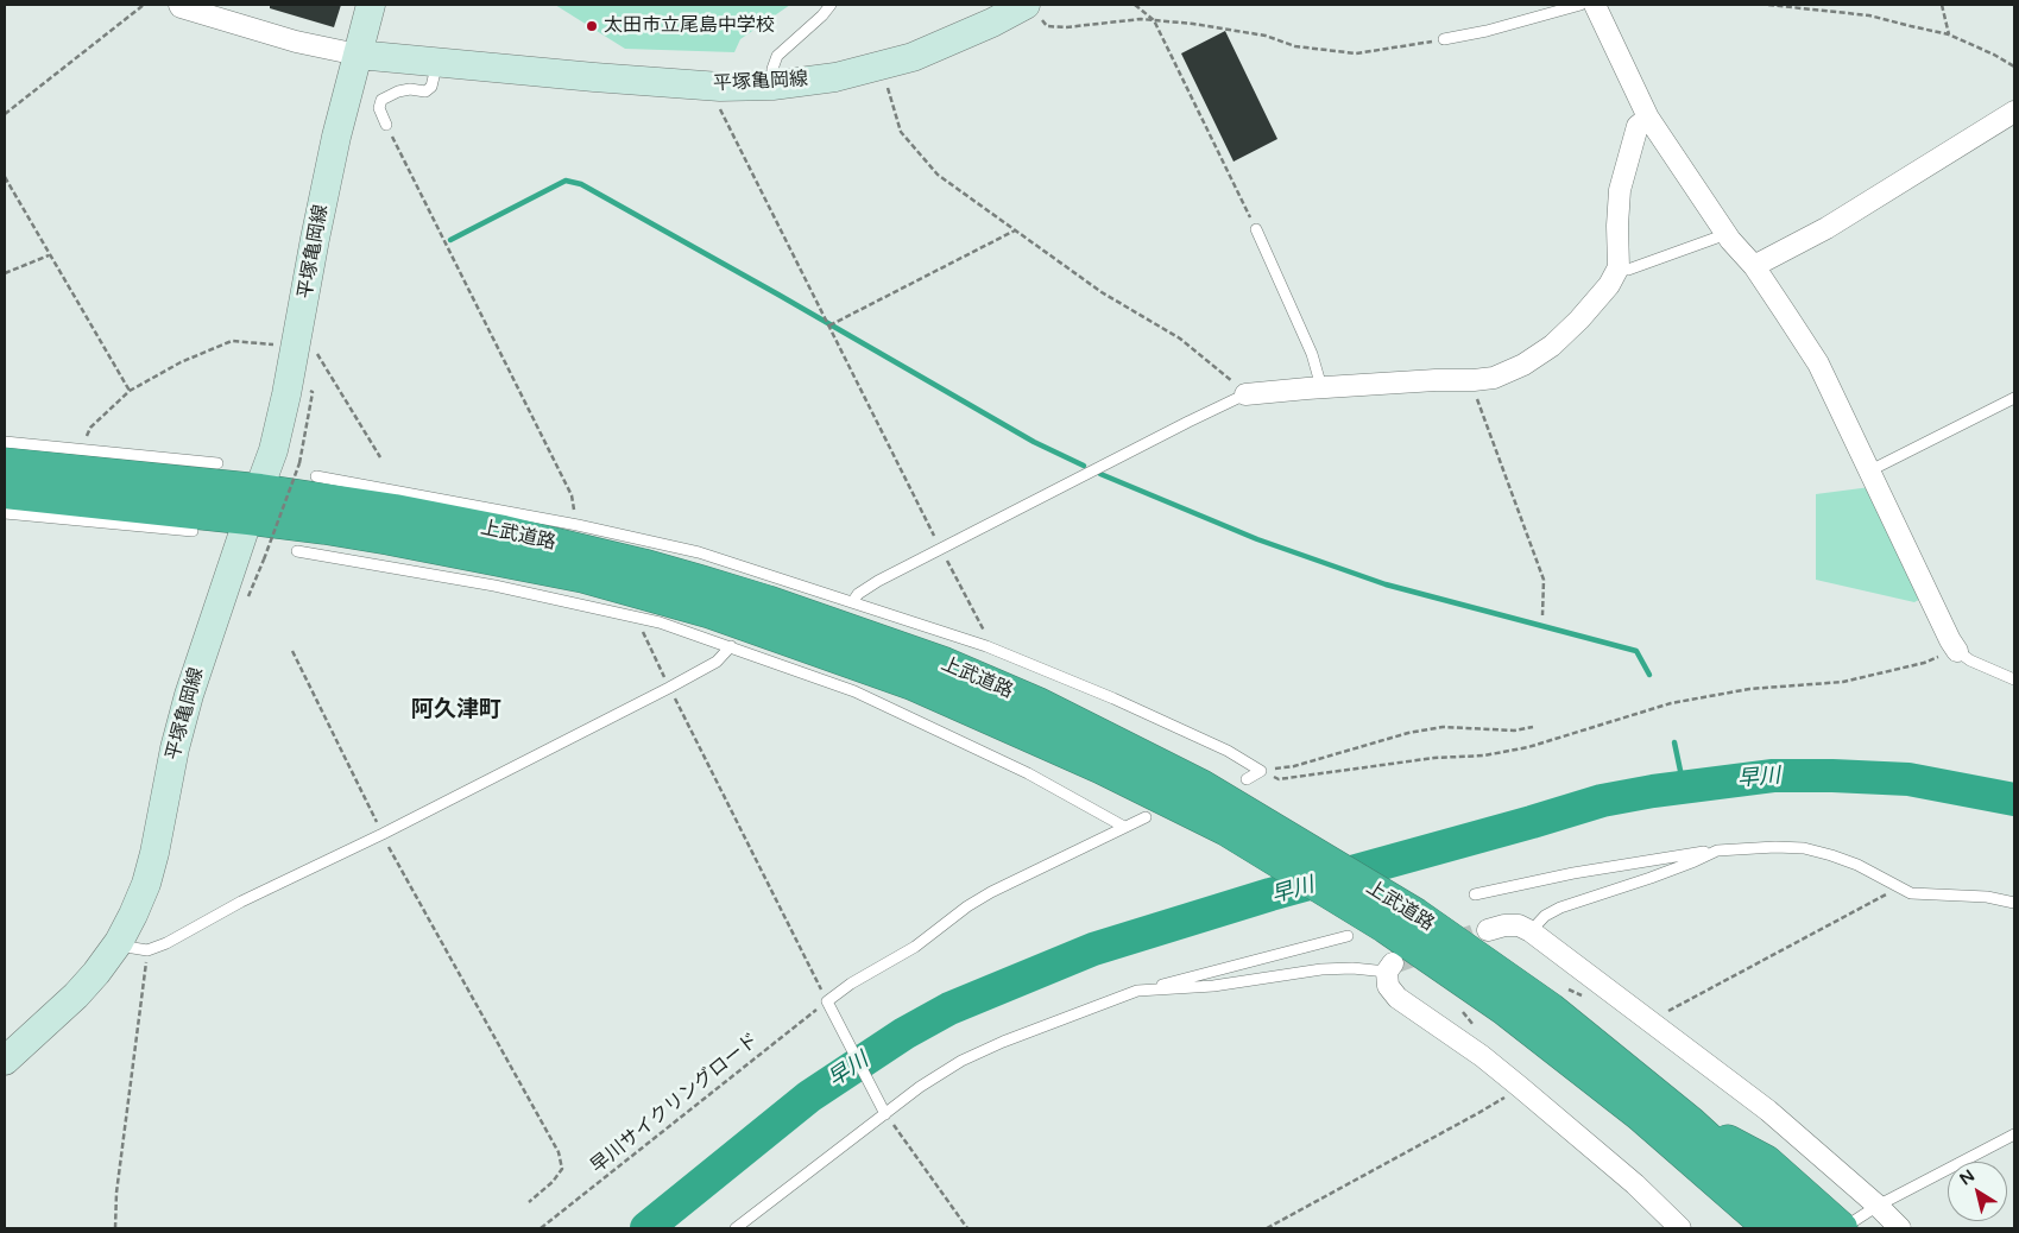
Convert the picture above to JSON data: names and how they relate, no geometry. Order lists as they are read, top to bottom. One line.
{"streets":{"highway":["上武道路"],"main road":["平塚亀岡線"],"path":["早川サイクリングロード"]},"crossings":[["平塚亀岡線","上武道路"]],"districts":["阿久津町"],"water":["早川"],"places":["太田市立尾島中学校"],"north":"top left"}
